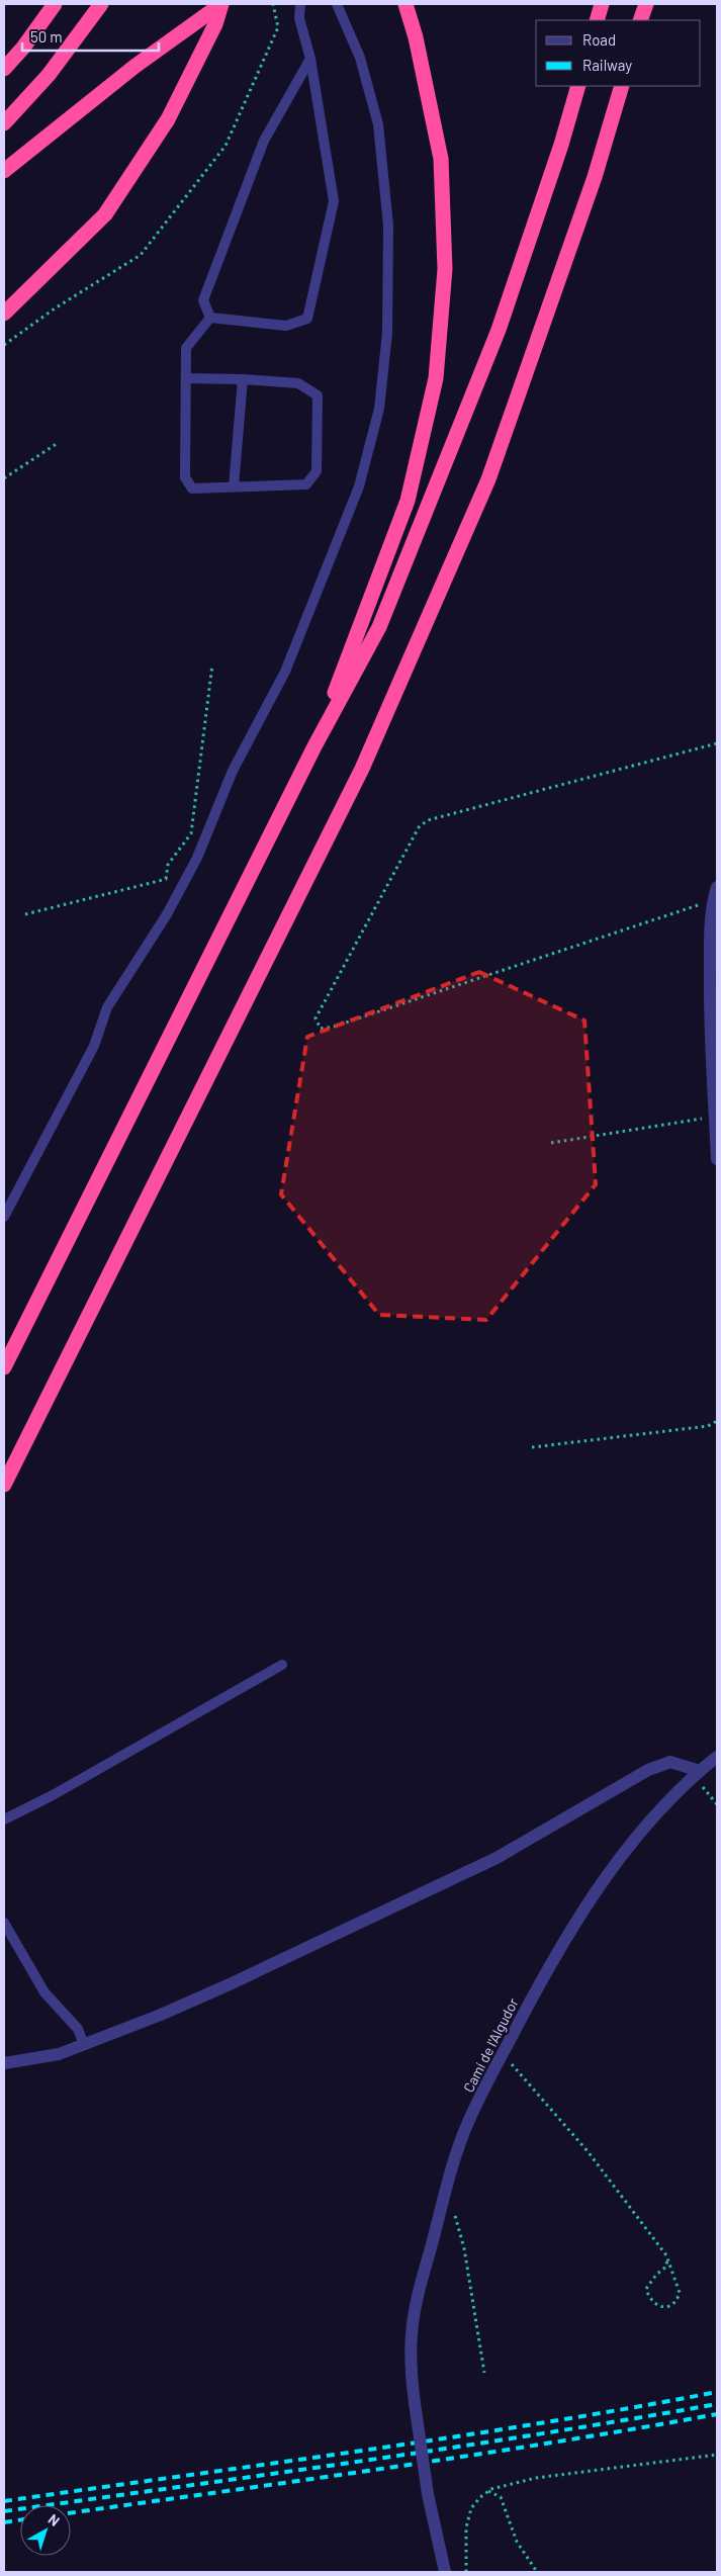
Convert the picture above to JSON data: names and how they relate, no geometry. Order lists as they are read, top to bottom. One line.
{"streets":{"street":["Camí de l'Algudor"]},"legend":["Road","Railway"],"scale_bar":"50 m","north":"top right"}
